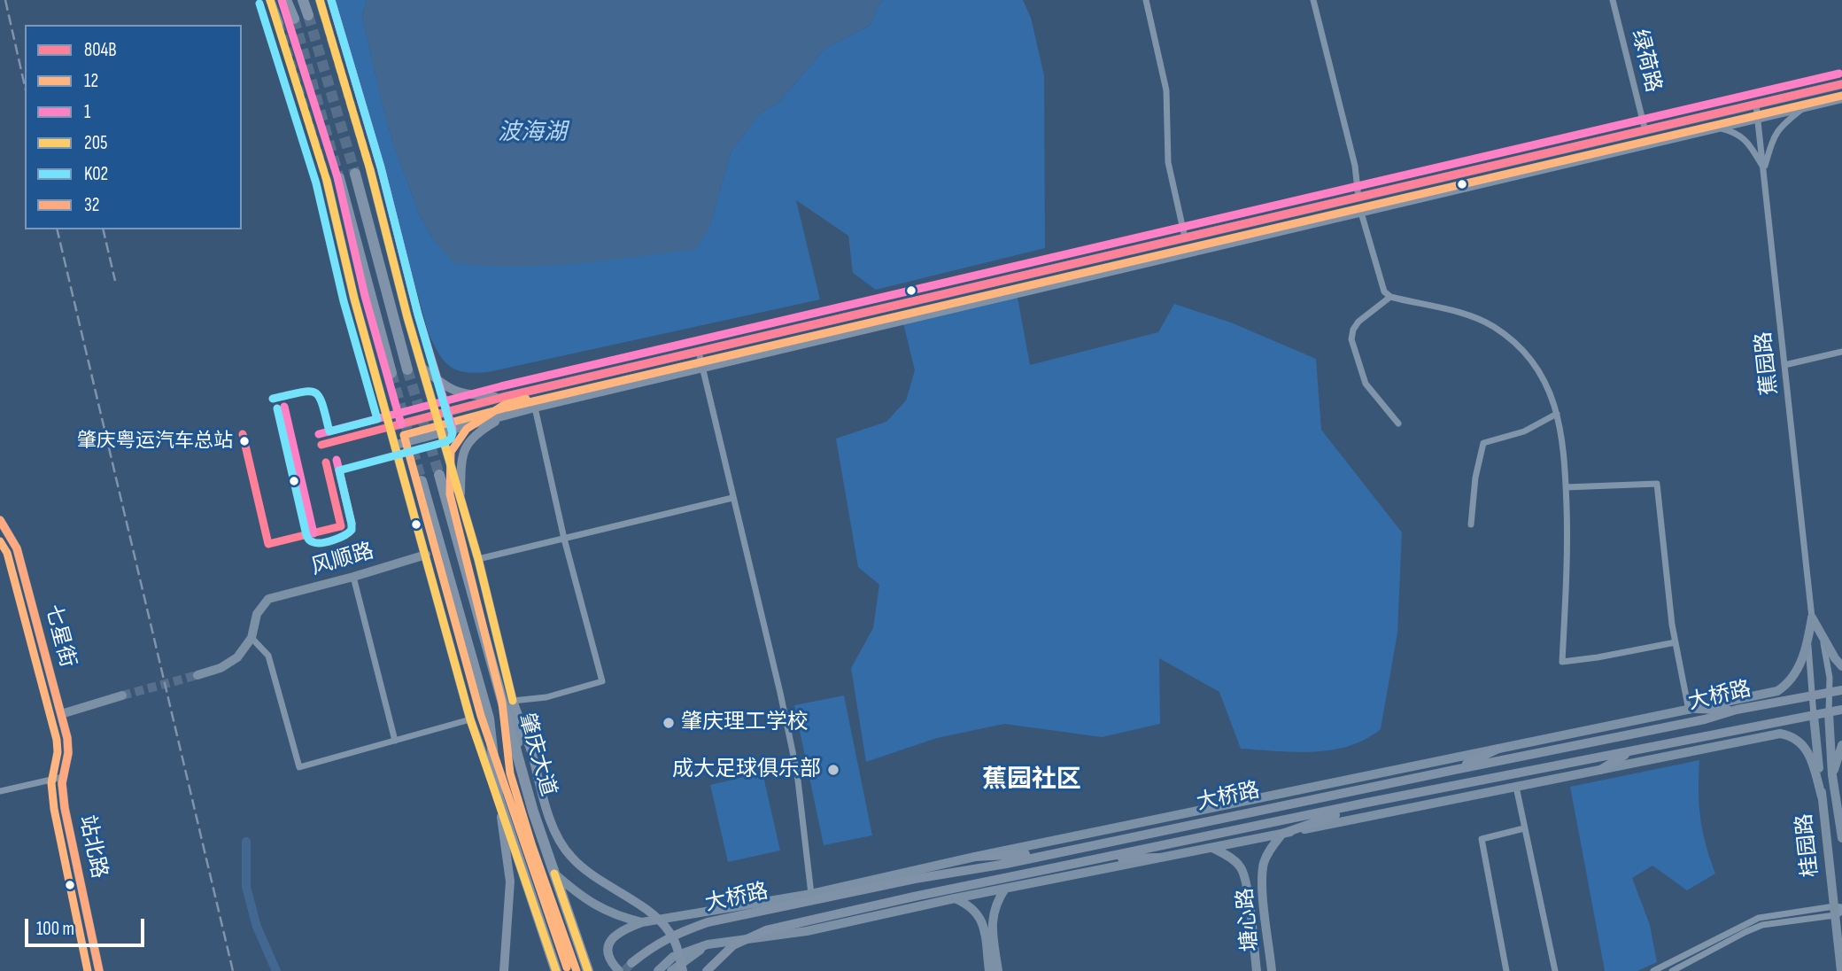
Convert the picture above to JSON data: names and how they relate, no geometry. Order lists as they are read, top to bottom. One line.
{"streets":{"highway":["肇庆大道"],"main road":["大桥路"],"street":["绿荷路","蕉园路","风顺路","七星街","桂园路","站北路","塘心路"]},"crossings":[["七星街","站北路"],["大桥路","桂园路"]],"districts":["蕉园社区"],"water":["波海湖"],"places":["肇庆粤运汽车总站","肇庆理工学校","成大足球俱乐部"],"lines":["transit line 1","transit line 205","transit line K02","transit line 804B","transit line 12","transit line 32"],"legend":["804B","12","1","205","K02","32"],"scale_bar":"100 m"}
